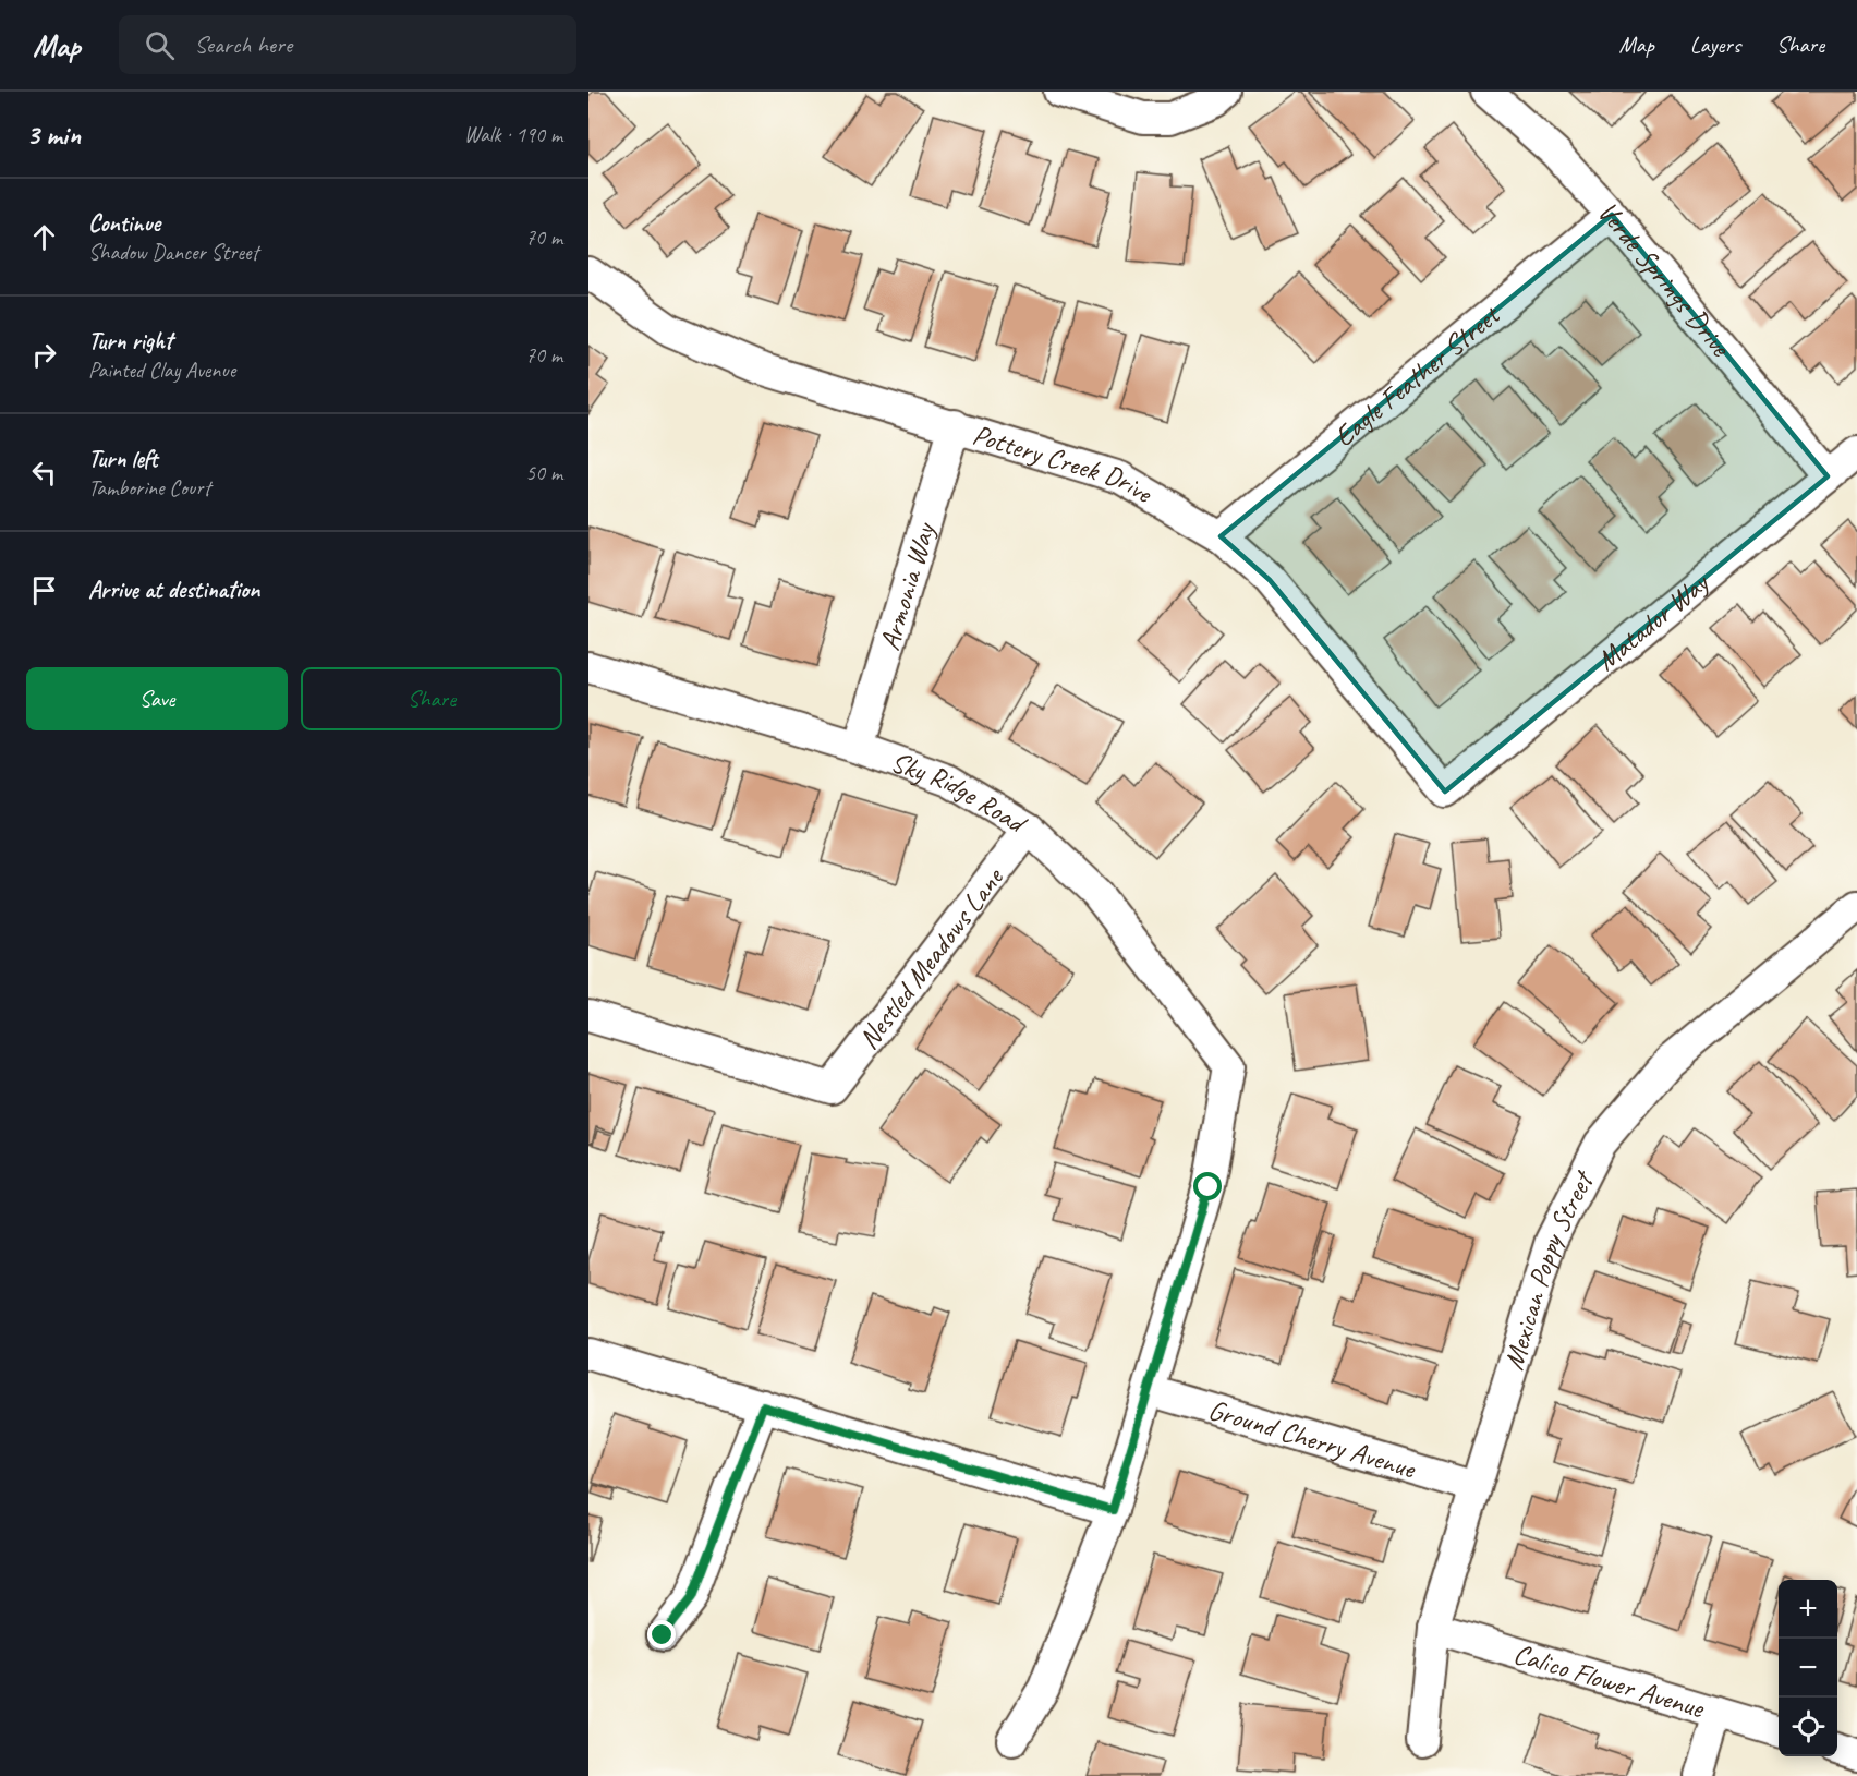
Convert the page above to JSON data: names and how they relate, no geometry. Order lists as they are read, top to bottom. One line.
{"streets":{"street":["Verde Springs Drive","Eagle Feather Street","Pottery Creek Drive","Armonia Way","Matador Way","Sky Ridge Road","Nestled Meadows Lane","Mexican Poppy Street","Ground Cherry Avenue","Calico Flower Avenue"]},"crossings":[["Verde Springs Drive","Eagle Feather Street"],["Verde Springs Drive","Matador Way"],["Eagle Feather Street","Pottery Creek Drive"],["Pottery Creek Drive","Armonia Way"],["Pottery Creek Drive","Matador Way"],["Armonia Way","Sky Ridge Road"],["Sky Ridge Road","Nestled Meadows Lane"],["Sky Ridge Road","Ground Cherry Avenue"],["Mexican Poppy Street","Ground Cherry Avenue"],["Mexican Poppy Street","Calico Flower Avenue"]],"page":{"header":"Map","search":"Search here","nav":["Map","Layers","Share"],"heading":["3 min","Walk · 190 m"],"list":[["Continue","Shadow Dancer Street","70 m"],["Turn right","Painted Clay Avenue","70 m"],["Turn left","Tamborine Court","50 m"],"Arrive at destination"],"buttons":["Save","Share"],"map_buttons":["+","−"]}}
